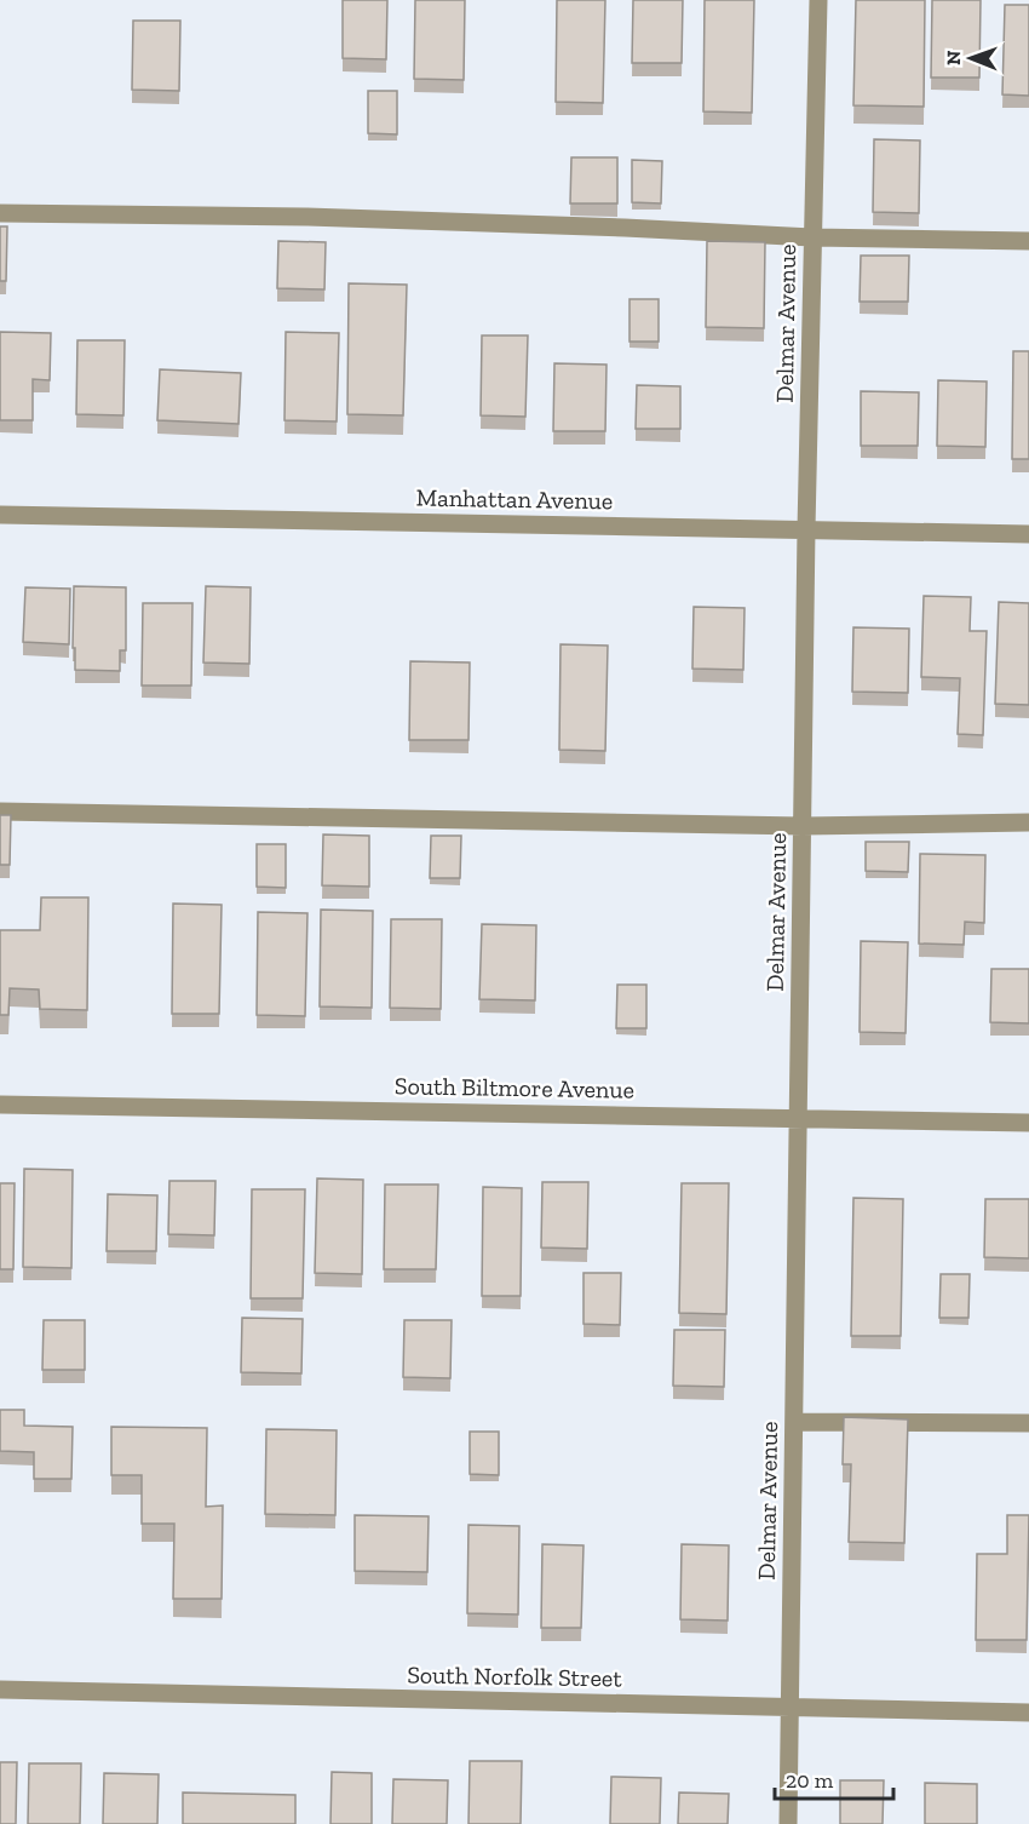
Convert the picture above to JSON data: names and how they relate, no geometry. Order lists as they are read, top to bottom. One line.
{"streets":{"street":["Delmar Avenue","Manhattan Avenue","South Biltmore Avenue","South Norfolk Street"]},"crossings":[["Delmar Avenue","Manhattan Avenue"],["Delmar Avenue","South Biltmore Avenue"],["Delmar Avenue","South Norfolk Street"]],"scale_bar":"20 m","north":"left"}
